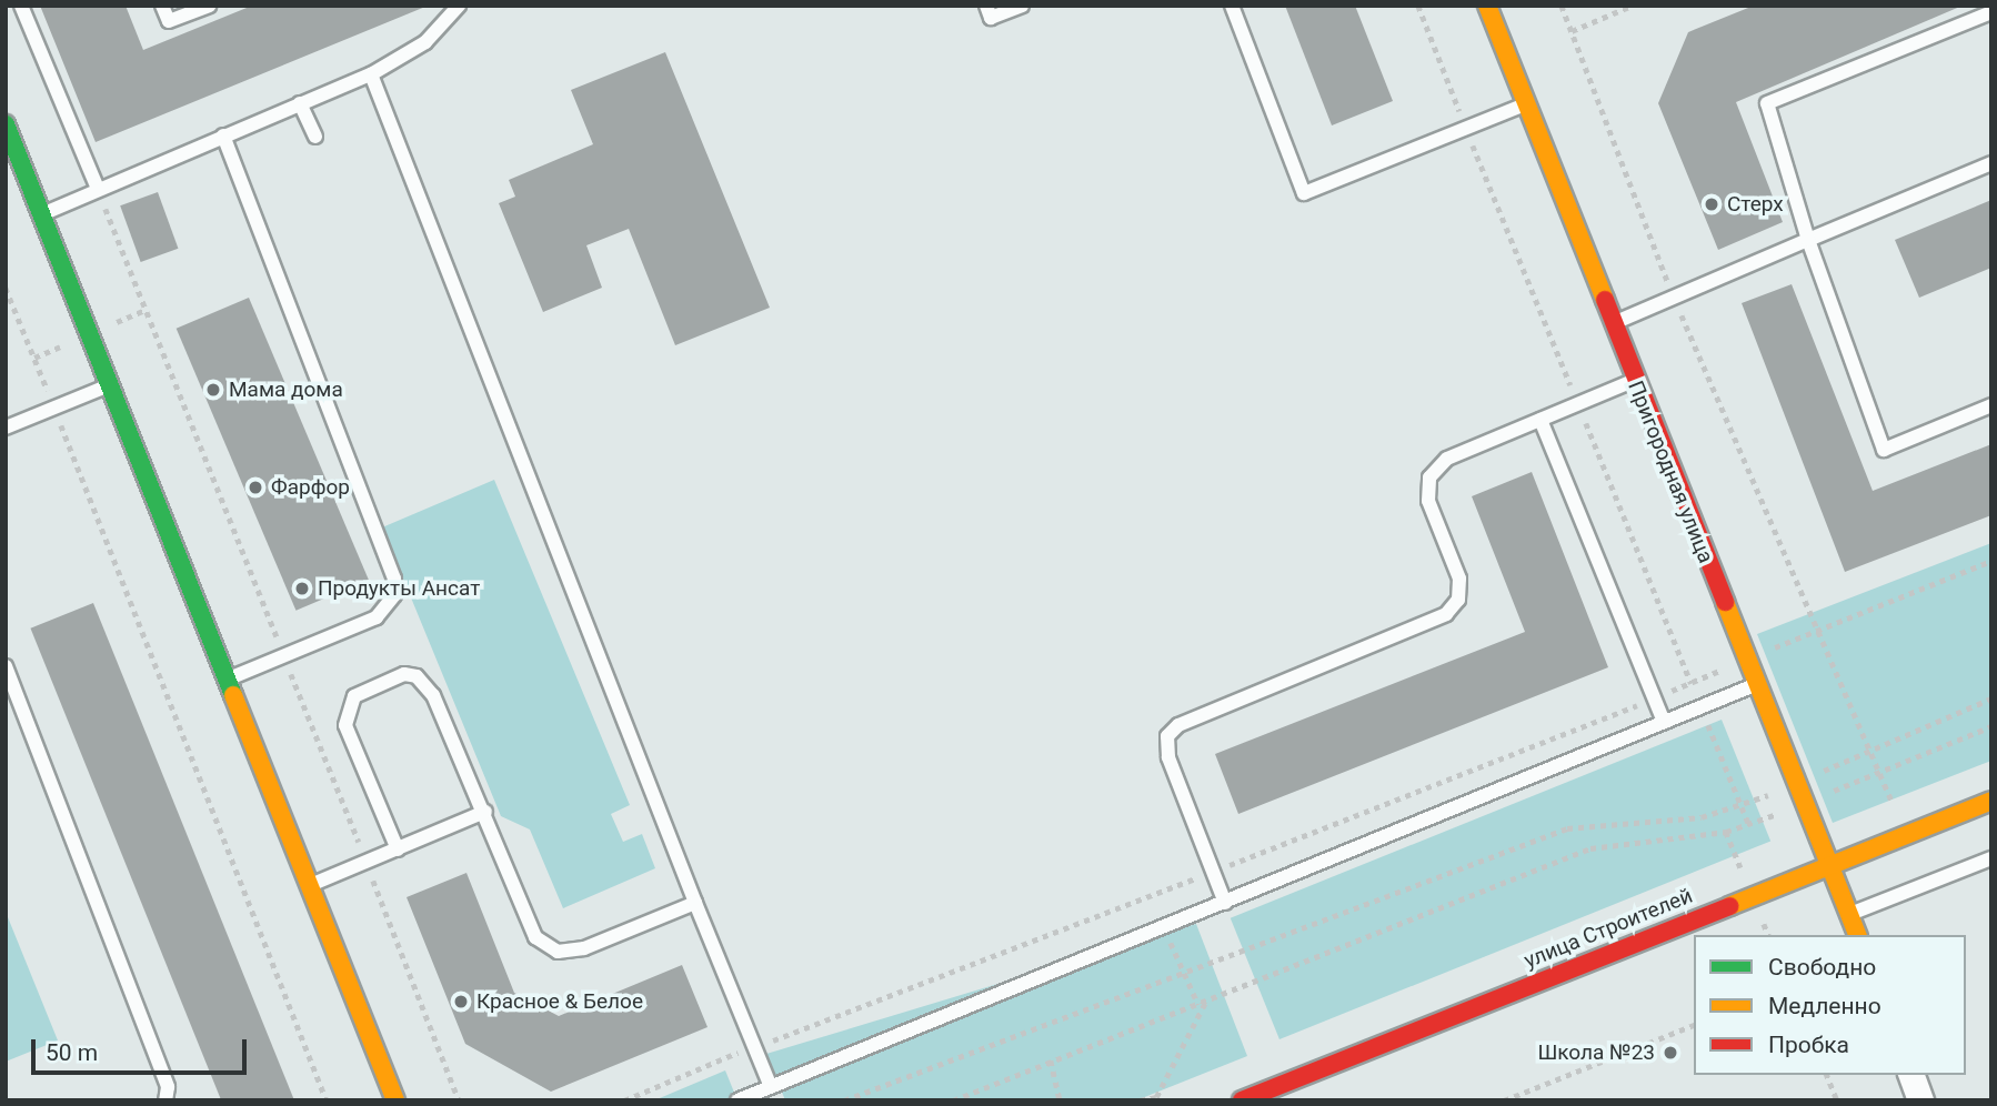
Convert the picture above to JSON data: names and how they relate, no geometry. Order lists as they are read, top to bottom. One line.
{"streets":{"street":["Пригородная улица","улица Строителей"]},"crossings":[["Пригородная улица","улица Строителей"]],"places":["Стерх","Мама дома","Фарфор","Продукты Ансат","Красное & Белое","Школа №23"],"legend":["Свободно","Медленно","Пробка"],"scale_bar":"50 m"}
